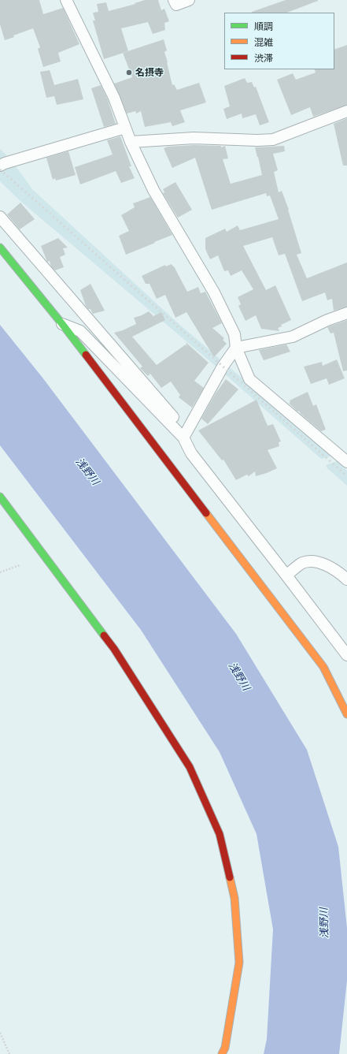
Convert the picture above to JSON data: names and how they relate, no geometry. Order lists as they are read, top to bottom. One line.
{"water":["浅野川"],"places":["名摂寺"],"legend":["順調","混雑","渋滞"]}
